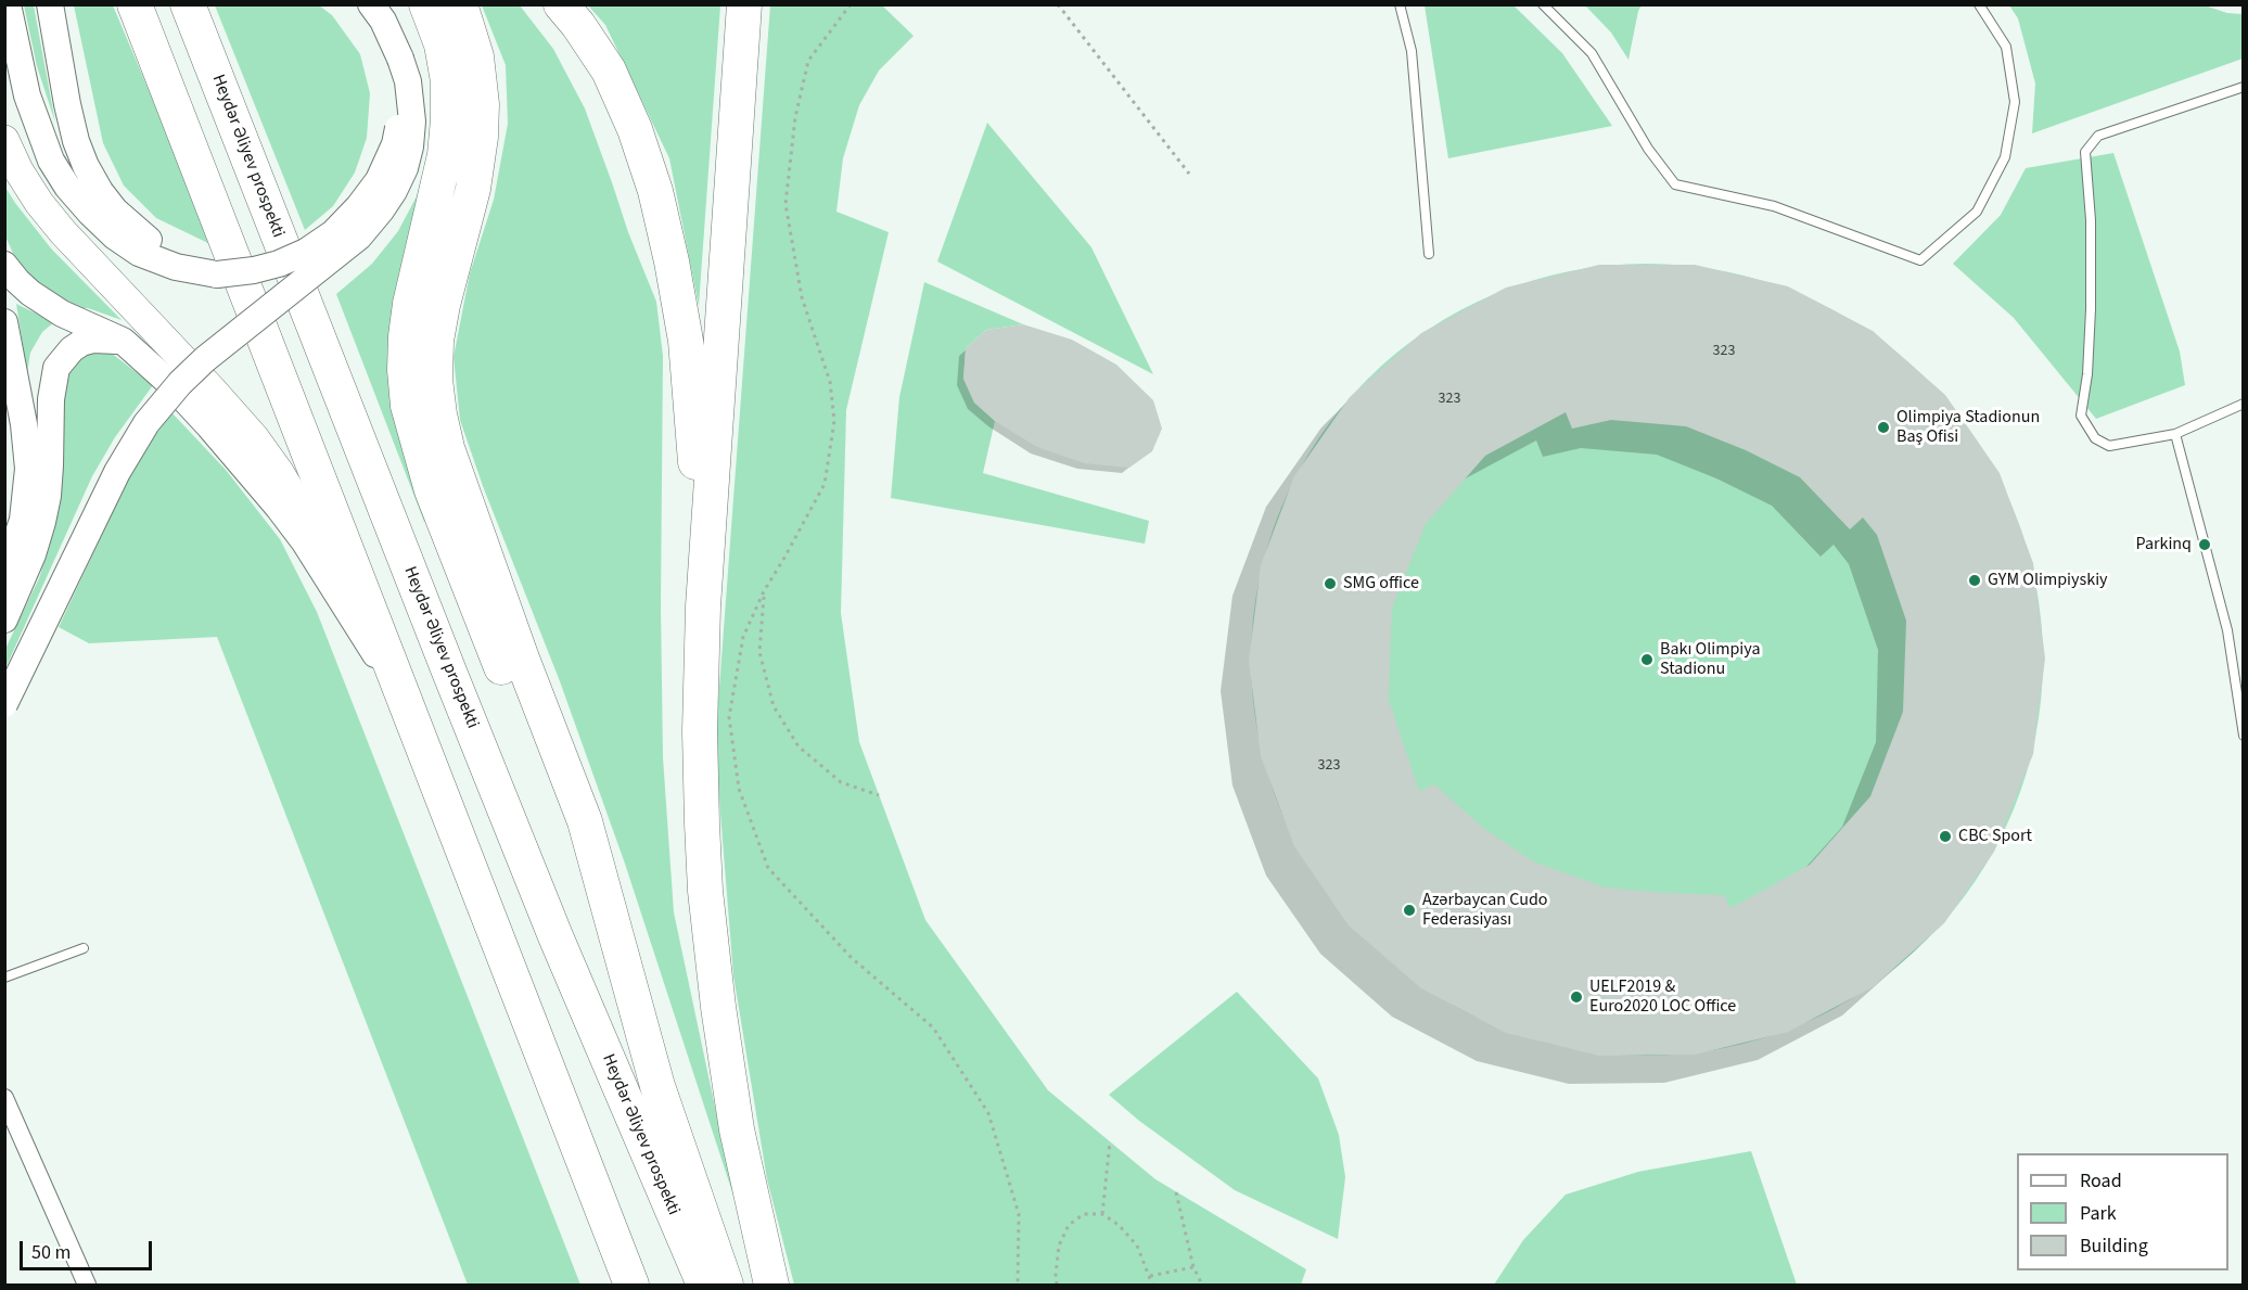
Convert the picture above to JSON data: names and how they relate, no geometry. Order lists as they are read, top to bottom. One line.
{"streets":{"highway":["Heydər Əliyev prospekti"]},"places":["Olimpiya Stadionun Baş Ofisi","Parkinq","GYM Olimpiyskiy","SMG office","Bakı Olimpiya Stadionu","CBC Sport","Azərbaycan Cudo Federasiyası","UELF2019 & Euro2020 LOC Office"],"house_numbers":["323","323","323"],"legend":["Road","Park","Building"],"scale_bar":"50 m"}
